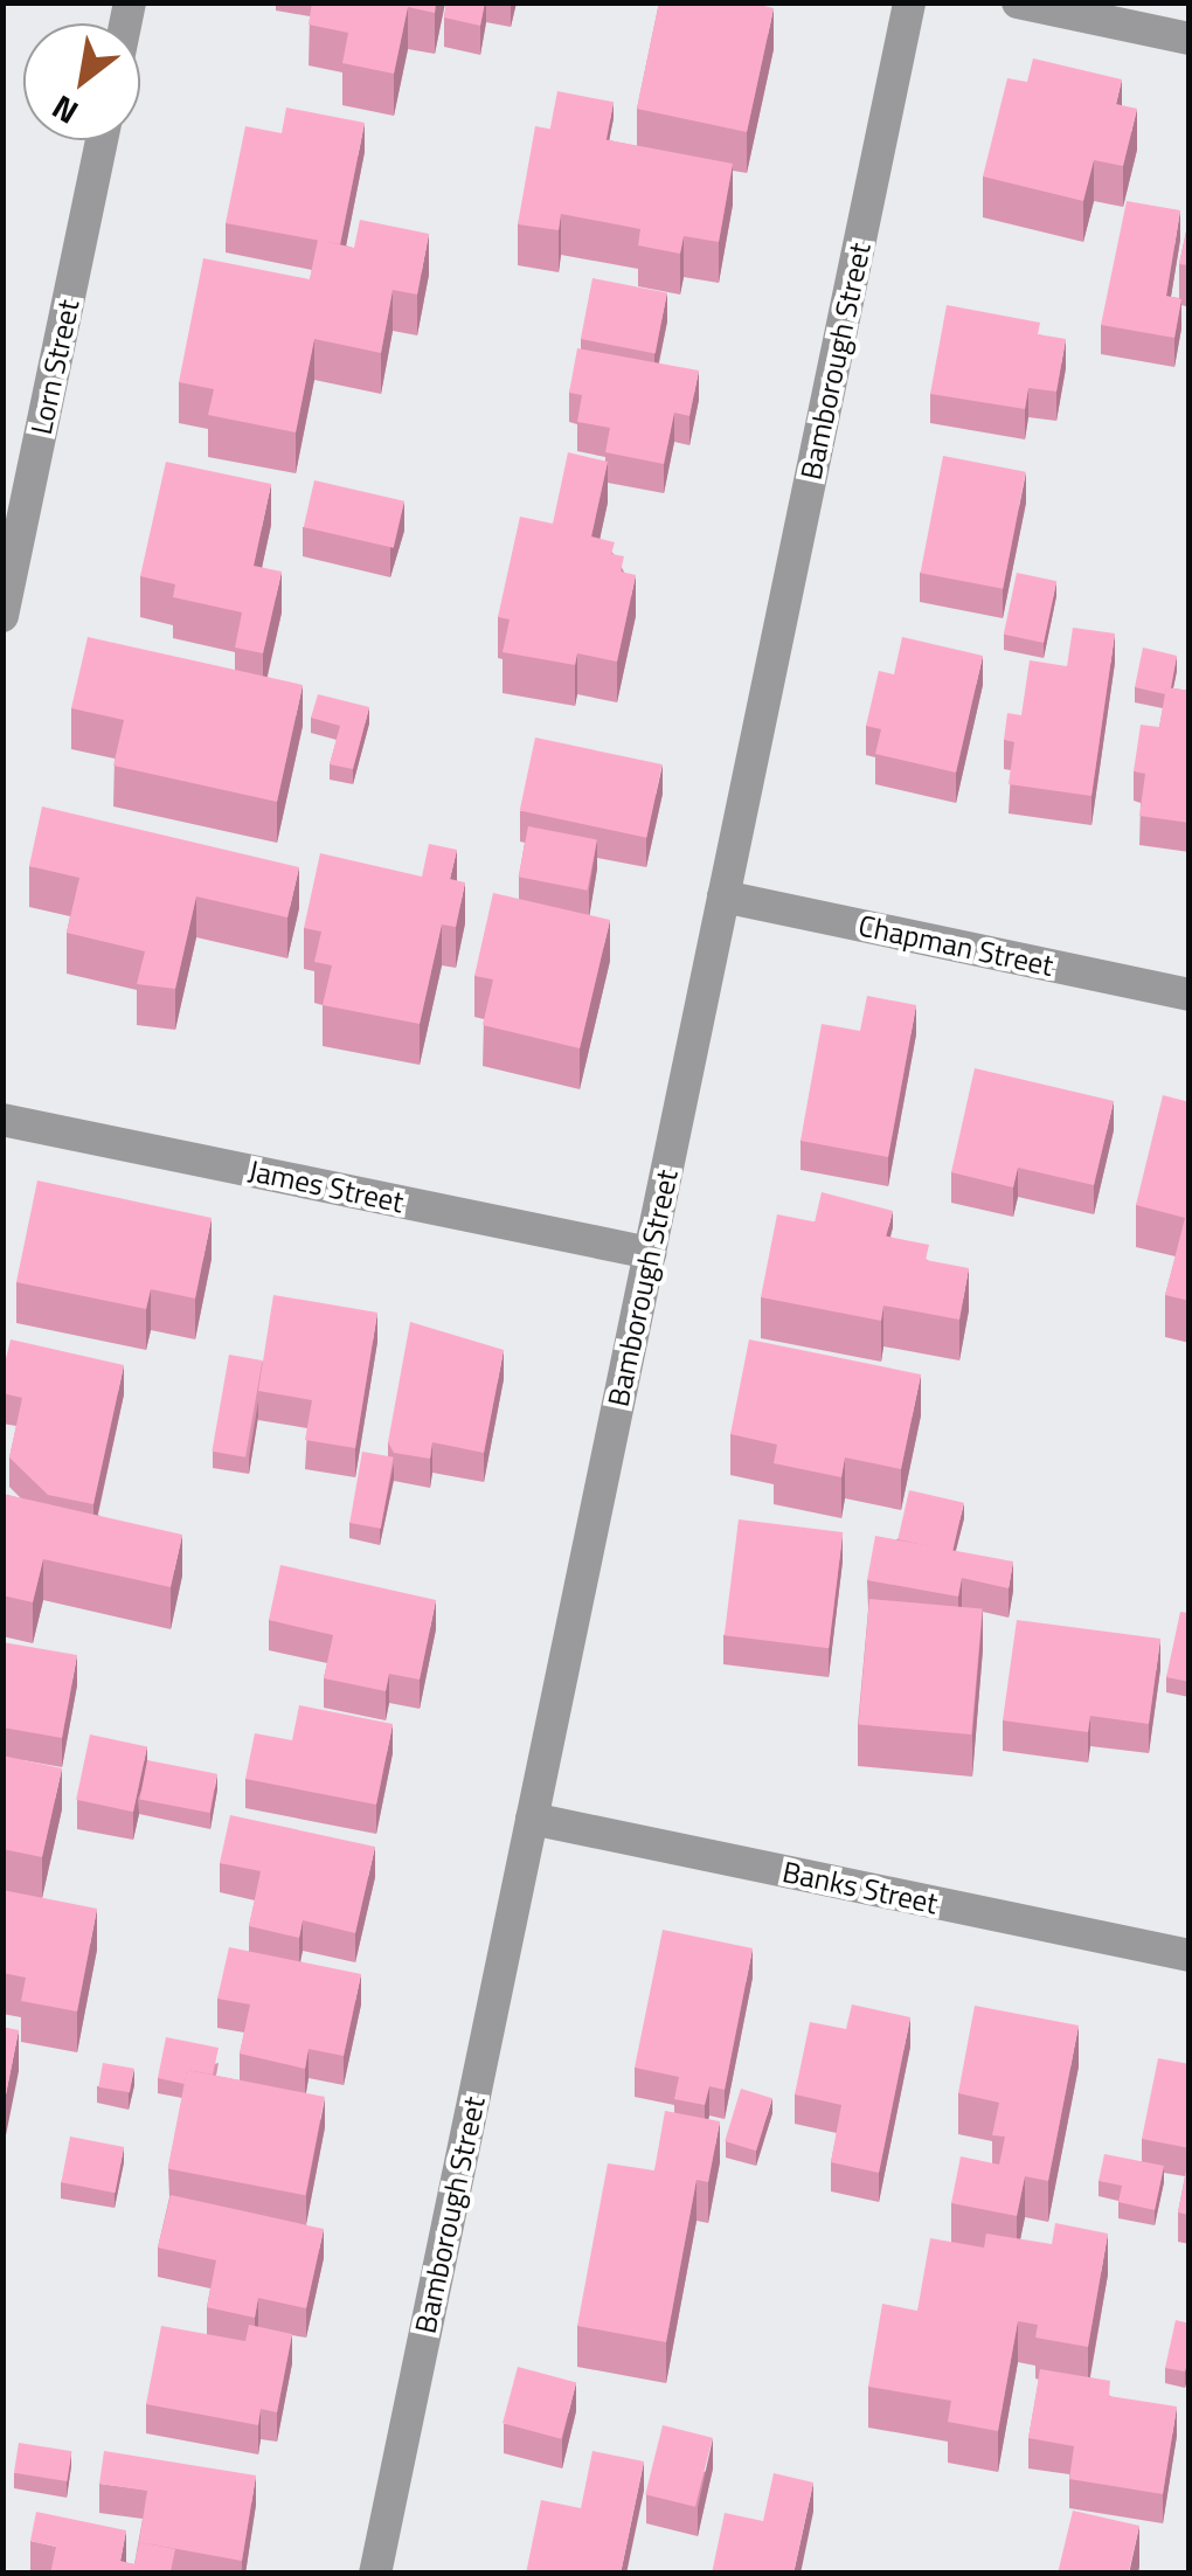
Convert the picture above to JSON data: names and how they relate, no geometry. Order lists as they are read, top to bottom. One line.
{"streets":{"street":["Bamborough Street","Lorn Street","Chapman Street","James Street","Banks Street"]},"crossings":[["Bamborough Street","Chapman Street"],["Bamborough Street","James Street"],["Bamborough Street","Banks Street"]],"north":"bottom left"}
